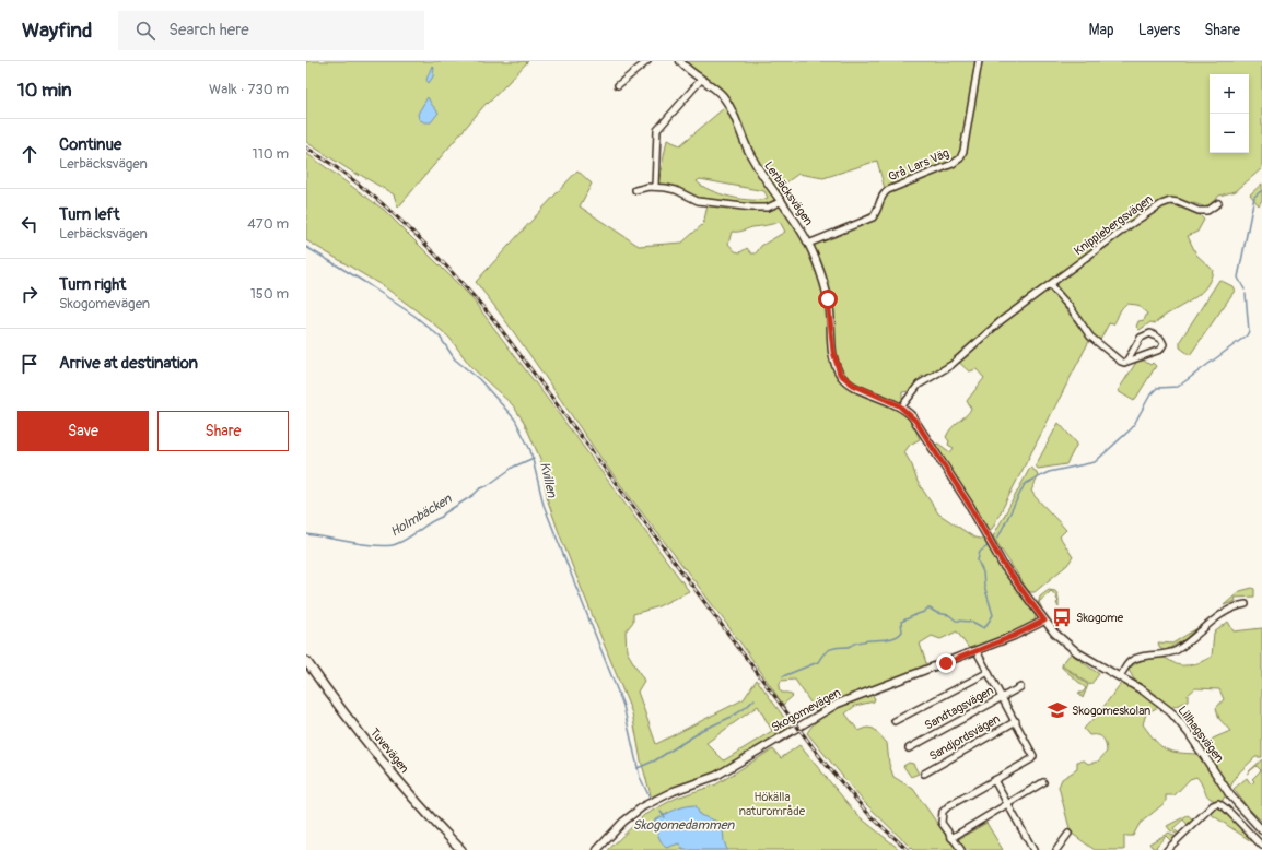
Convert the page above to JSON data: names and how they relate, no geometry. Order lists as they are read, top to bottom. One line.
{"streets":{"main road":["Tuvevägen"],"street":["Grå Lars Väg","Lerbäcksvägen","Knipplebergsvägen","Sandtagsvägen","Skogomevägen","Lillhagsvägen","Sandjordsvägen"]},"crossings":[["Grå Lars Väg","Lerbäcksvägen"],["Lerbäcksvägen","Knipplebergsvägen"],["Lerbäcksvägen","Skogomevägen"],["Lerbäcksvägen","Lillhagsvägen"],["Skogomevägen","Lillhagsvägen"]],"water":["Kvillen","Holmbäcken","Skogomedammen"],"parks":["Hökälla naturområde"],"places":{"bus stop":["Skogome"],"school or university":["Skogomeskolan"]},"page":{"header":"Wayfind","search":"Search here","nav":["Map","Layers","Share"],"heading":["10 min","Walk · 730 m"],"map_buttons":["+","−"],"list":[["Continue","Lerbäcksvägen","110 m"],["Turn left","Lerbäcksvägen","470 m"],["Turn right","Skogomevägen","150 m"],"Arrive at destination"],"buttons":["Save","Share"]}}
